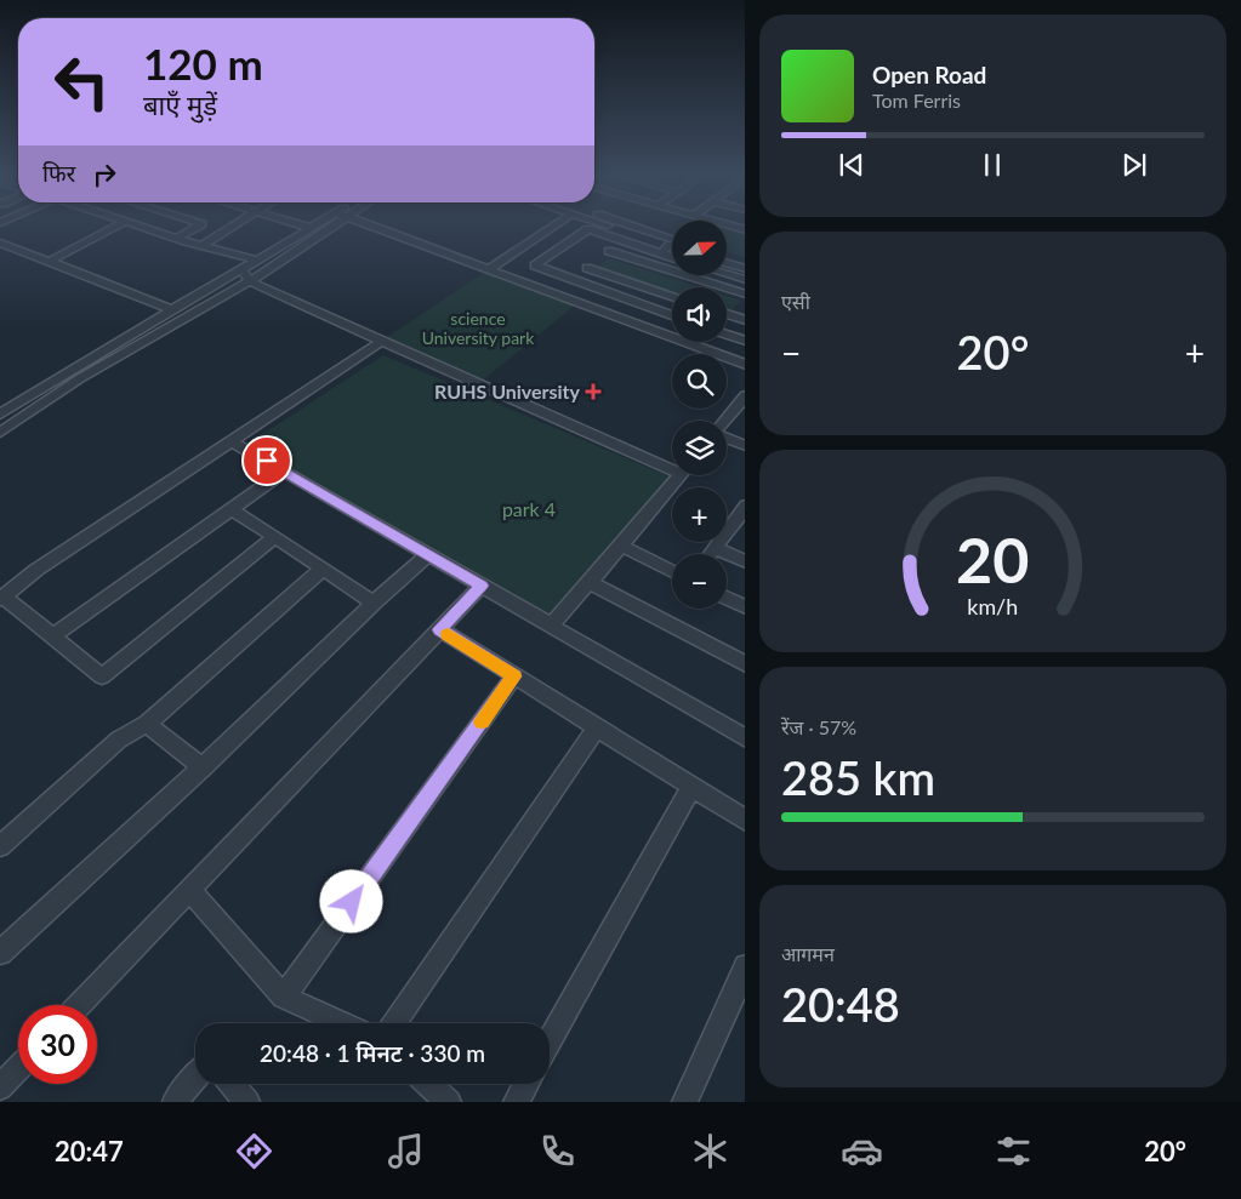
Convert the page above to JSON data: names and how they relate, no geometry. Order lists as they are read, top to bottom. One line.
{"parks":["science University park","park 4"],"places":{"health":["RUHS University"]},"north":"right","page":{"turn":["120 m","बाएँ मुड़ें"],"song":["Open Road","Tom Ferris"],"then":"फिर","map_buttons":["+","−"],"tile":["एसी",["रेंज · 57%","285 km"],["आगमन","20:48"]],"heat":["−","20°","+"],"limit":"30","trip":"20:48 · 1 मिनट · 330 m","tabs":["20:47","20°"],"gauge":["20","km/h"]}}
